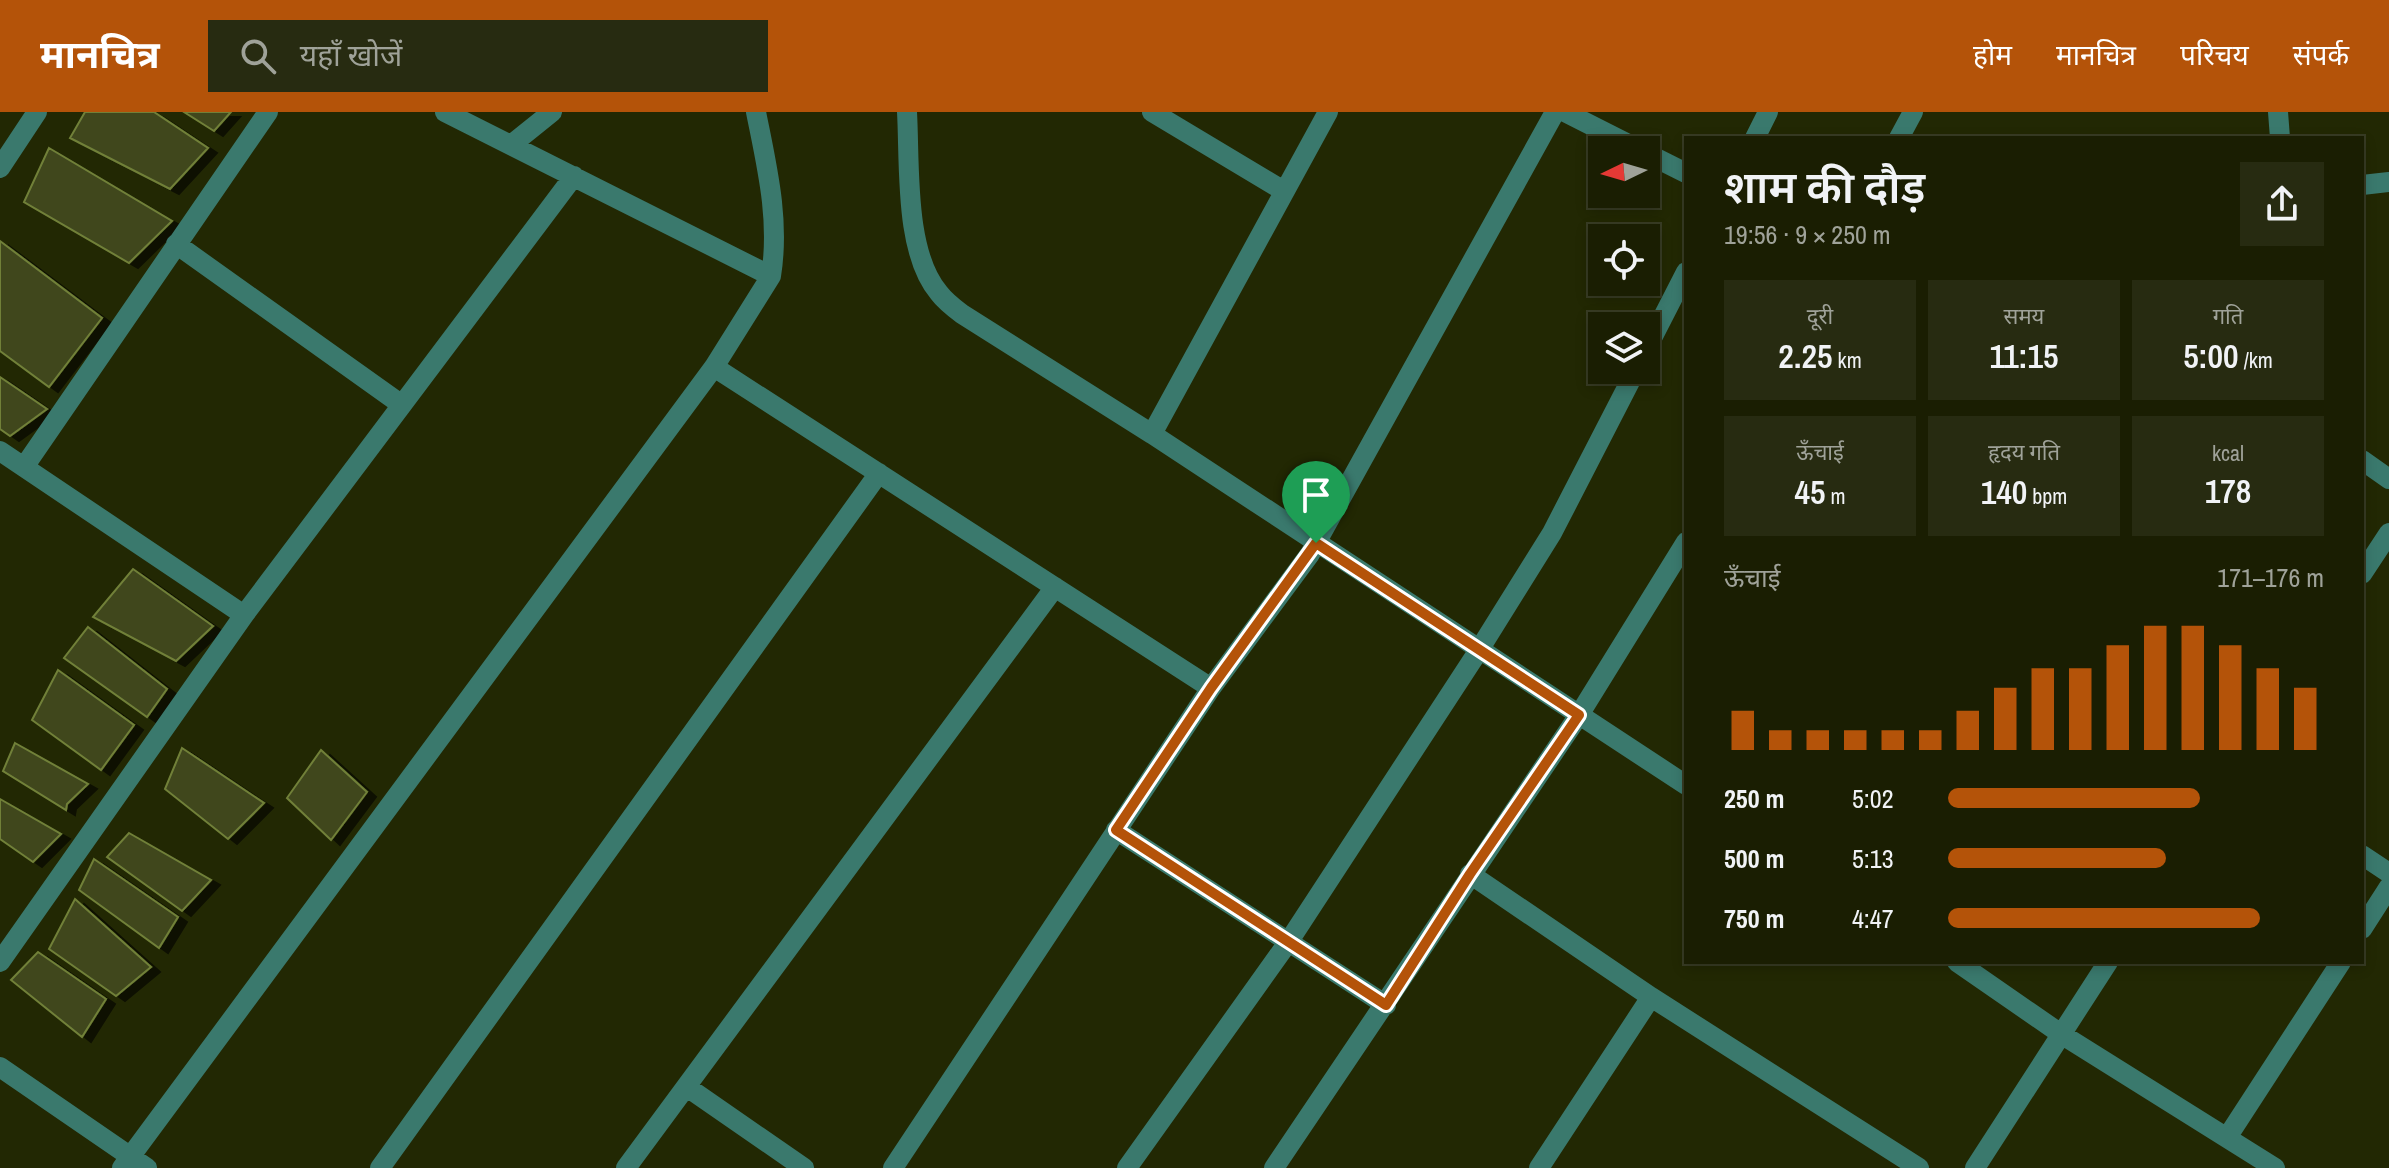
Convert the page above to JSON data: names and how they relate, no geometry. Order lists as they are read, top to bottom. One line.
{"north":"left","page":{"header":"मानचित्र","search":"यहाँ खोजें","nav":["होम","मानचित्र","परिचय","संपर्क"],"heading":["शाम की दौड़","19:56 · 9 × 250 m"],"stats":[["दूरी","2.25 km"],["समय","11:15"],["गति","5:00 /km"],["ऊँचाई","45 m"],["हृदय गति","140 bpm"],["kcal","178"]],"chart":["ऊँचाई","171–176 m"],"list":[{"name":"250 m","note":"5:02"},{"name":"500 m","note":"5:13"},{"name":"750 m","note":"4:47"}]}}
